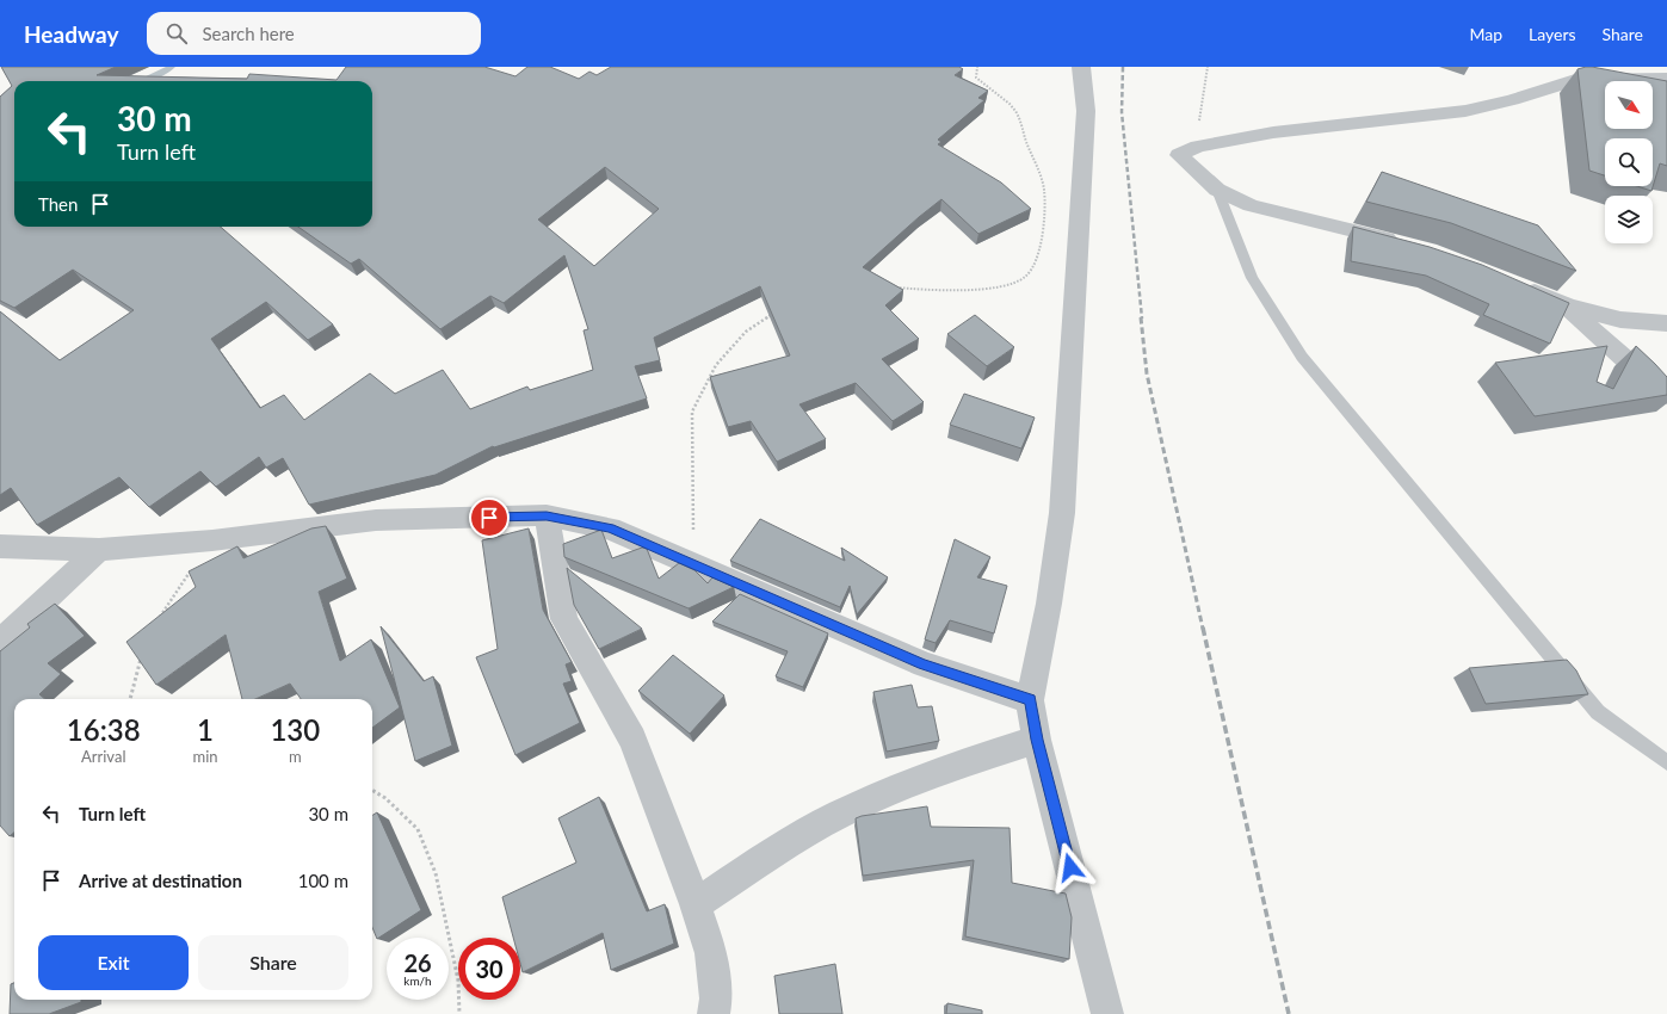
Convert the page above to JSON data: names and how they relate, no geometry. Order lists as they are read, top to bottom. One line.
{"north":"bottom right","page":{"header":"Headway","search":"Search here","nav":["Map","Layers","Share"],"turn":["30 m","Turn left"],"then":"Then","eta":["16:38","Arrival","1","min","130","m"],"list":[{"name":"Turn left","value":"30 m"},{"name":"Arrive at destination","value":"100 m"}],"buttons":["Exit","Share"],"speed":"26 km/h","limit":"30"}}
